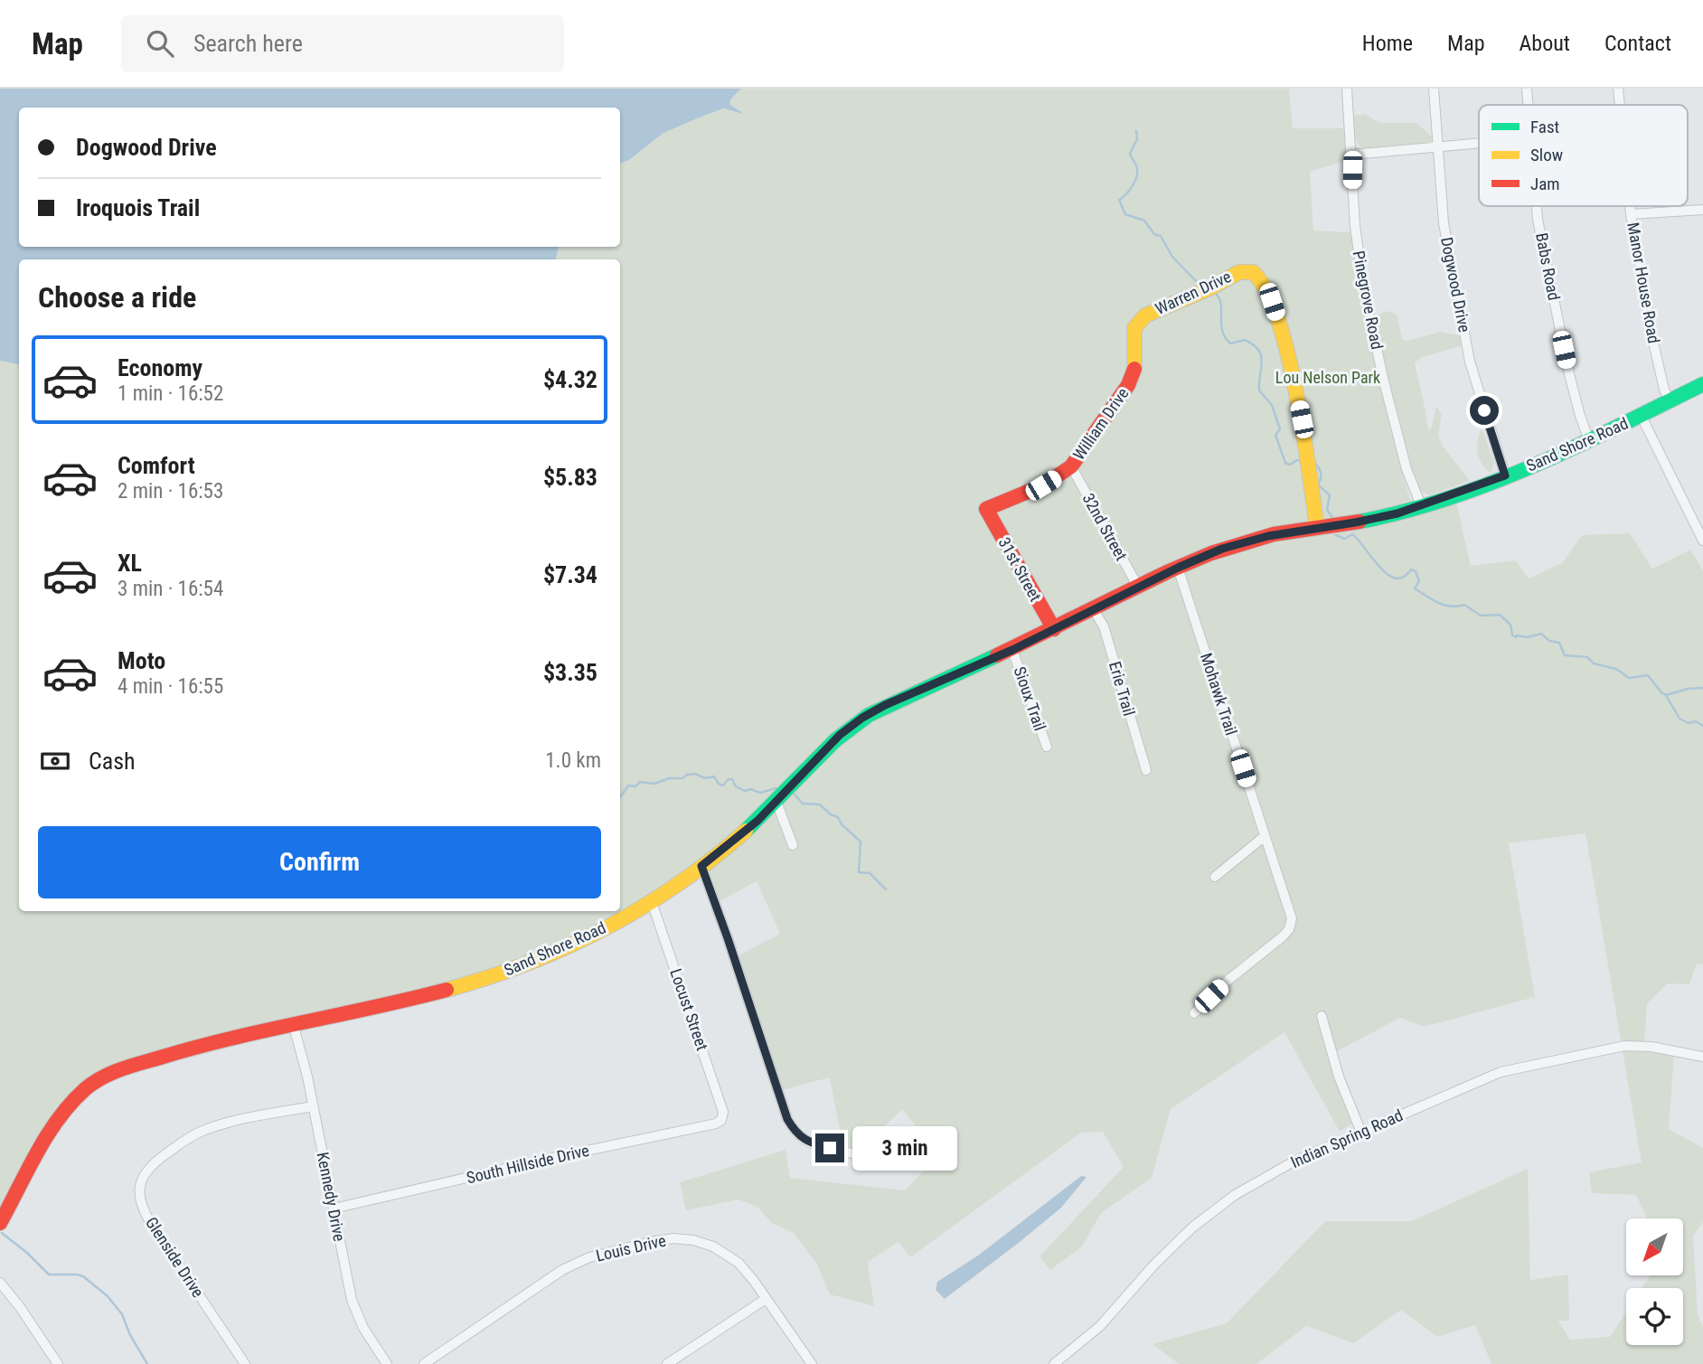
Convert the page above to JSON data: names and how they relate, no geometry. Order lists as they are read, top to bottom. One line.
{"streets":{"street":["Babs Road","Manor House Road","Dogwood Drive","Warren Drive","Pinegrove Road","William Drive","Sand Shore Road","32nd Street","31st Street","Erie Trail","Mohawk Trail","Sioux Trail","Locust Street","Indian Spring Road","South Hillside Drive","Kennedy Drive","Louis Drive","Glenside Drive"]},"crossings":[["Babs Road","Sand Shore Road"],["Manor House Road","Sand Shore Road"],["Dogwood Drive","Sand Shore Road"],["Warren Drive","William Drive"],["Warren Drive","Sand Shore Road"],["Pinegrove Road","Sand Shore Road"],["William Drive","32nd Street"],["William Drive","31st Street"],["Sand Shore Road","32nd Street"],["Sand Shore Road","31st Street"],["Sand Shore Road","Erie Trail"],["Sand Shore Road","Mohawk Trail"],["Sand Shore Road","Sioux Trail"],["Sand Shore Road","Locust Street"],["Sand Shore Road","Kennedy Drive"],["Locust Street","South Hillside Drive"],["South Hillside Drive","Kennedy Drive"],["Kennedy Drive","Glenside Drive"]],"parks":["Lou Nelson Park"],"legend":["Fast","Slow","Jam"],"north":"bottom left","page":{"header":"Map","search":"Search here","nav":["Home","Map","About","Contact"],"banner":["Dogwood Drive","Iroquois Trail"],"heading":"Choose a ride","list":[{"name":"Economy","note":"1 min · 16:52","value":"$4.32"},{"name":"Comfort","note":"2 min · 16:53","value":"$5.83"},{"name":"XL","note":"3 min · 16:54","value":"$7.34"},{"name":"Moto","note":"4 min · 16:55","value":"$3.35"}],"pay":["Cash","1.0 km"],"buttons":"Confirm","bubble":"3 min"}}
